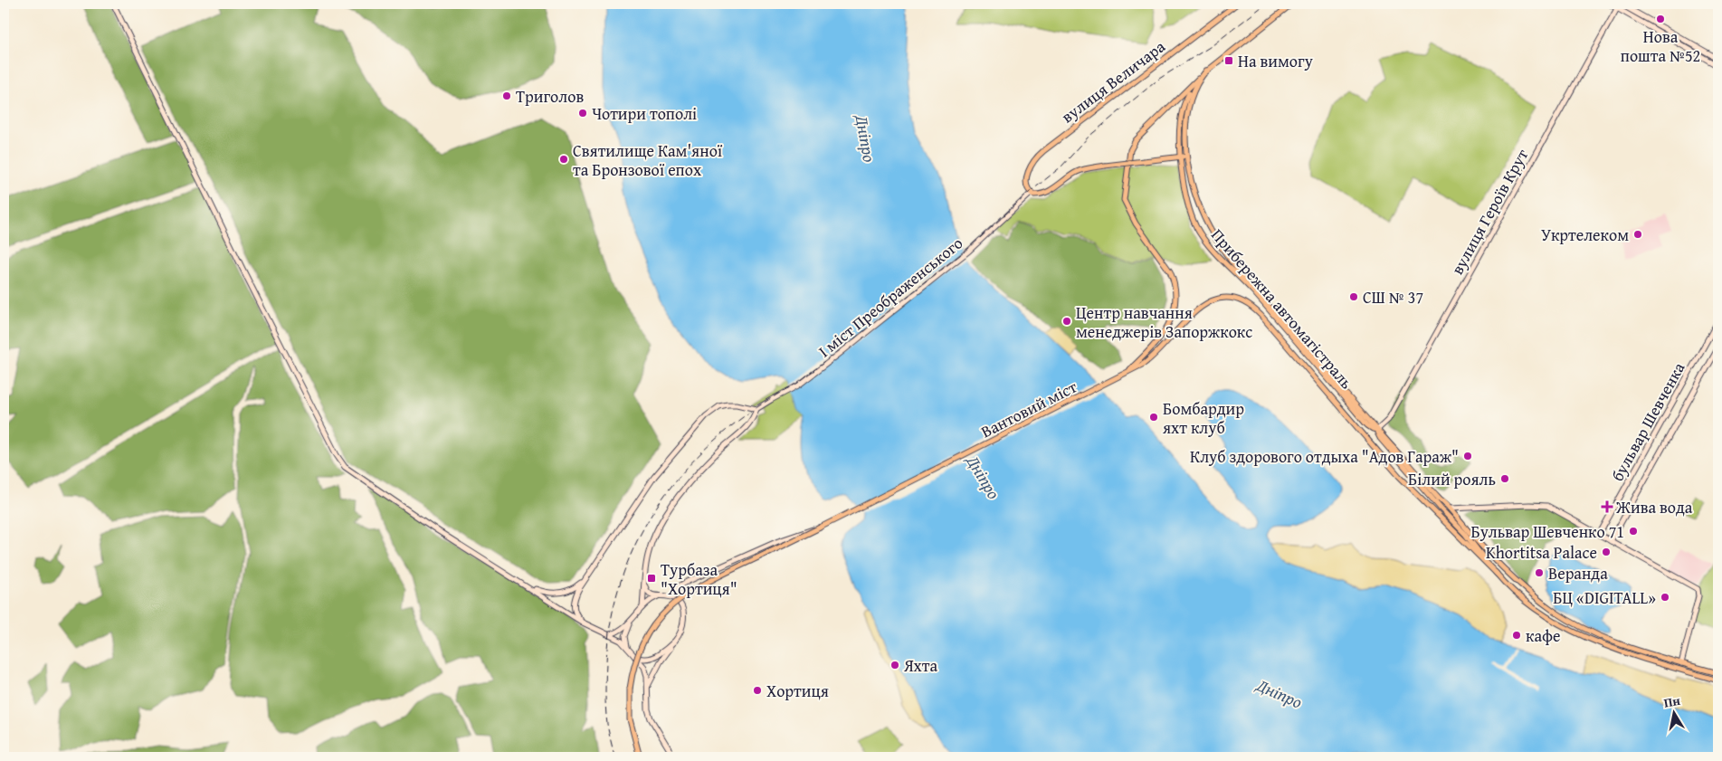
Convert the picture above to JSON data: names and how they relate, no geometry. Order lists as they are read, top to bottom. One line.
{"streets":{"main road":["вулиця Величара","вулиця Героїв Крут","I міст Преображенського","Прибережна автомагістраль","Вантовий міст","бульвар Шевченка"]},"crossings":[["вулиця Величара","I міст Преображенського"],["вулиця Героїв Крут","Прибережна автомагістраль"]],"water":["Дніпро"],"places":{"other":["Нова пошта №52","Триголов","Чотири тополі","Святилище Кам'яної та Бронзової епох","Укртелеком","СШ № 37","Центр навчання менеджерів Запоржкокс","Бомбардир яхт клуб","Клуб здорового отдыха \"Адов Гараж\"","Білий рояль","Бульвар Шевченко 71","Khortitsa Palace","Веранда","БЦ «DIGITALL»","кафе","Яхта","Хортиця"],"transit":["На вимогу","Турбаза \"Хортиця\""],"health":["Жива вода"]},"north":"top"}
